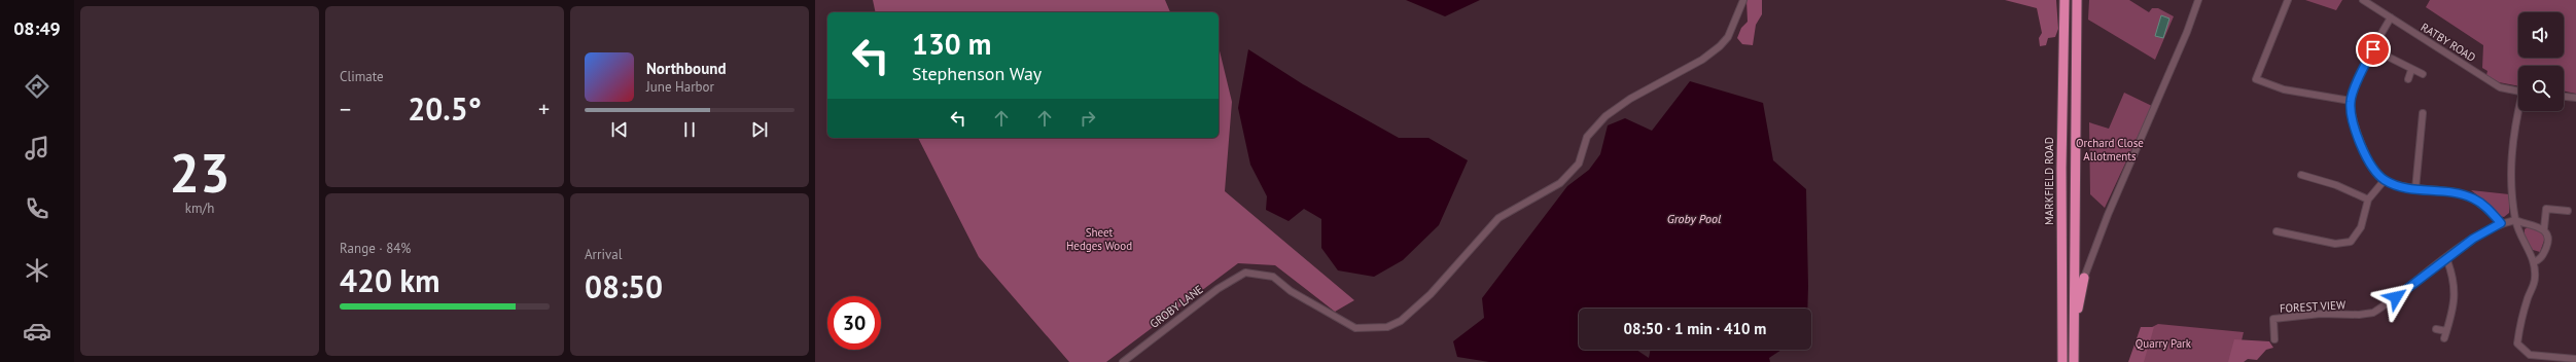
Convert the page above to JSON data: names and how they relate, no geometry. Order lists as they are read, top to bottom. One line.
{"streets":{"highway":["MARKFIELD ROAD"],"street":["RATBY ROAD","GROBY LANE","FOREST VIEW"]},"water":["Groby Pool"],"parks":["Orchard Close Allotments","Sheet Hedges Wood","Quarry Park"],"page":{"tabs":"08:49","tile":[["23","km/h"],"Climate",["Range · 84%","420 km"],["Arrival","08:50"]],"turn":["130 m","Stephenson Way"],"song":["Northbound","June Harbor"],"heat":["−","20.5°","+"],"limit":"30","trip":"08:50 · 1 min · 410 m"}}
